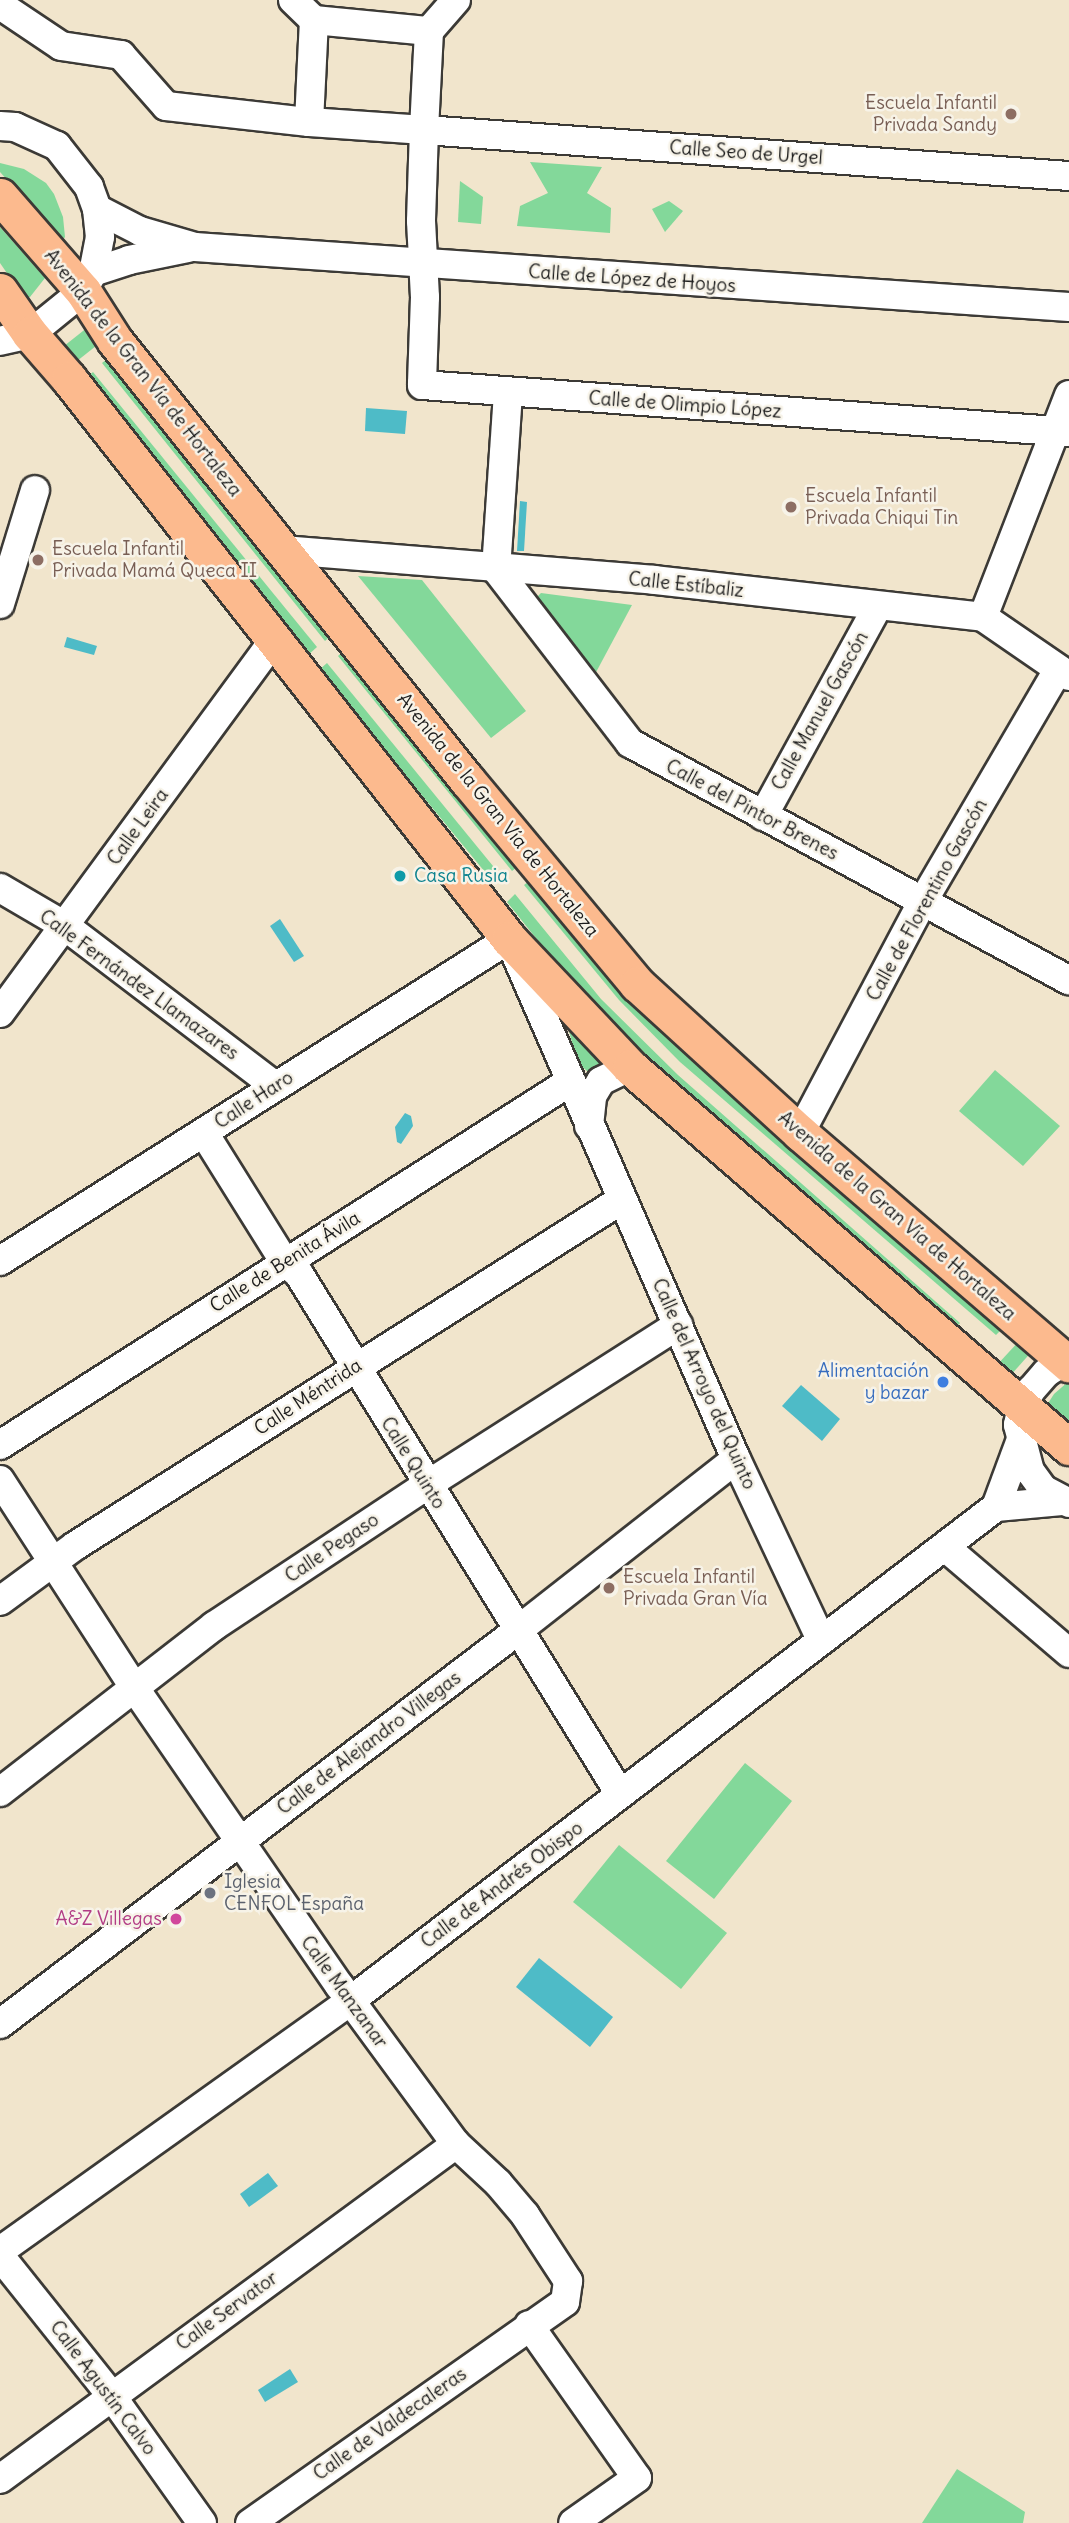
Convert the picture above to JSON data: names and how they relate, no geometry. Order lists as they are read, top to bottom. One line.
{"streets":{"main road":["Avenida de la Gran Vía de Hortaleza"],"street":["Calle Seo de Urgel","Calle de López de Hoyos","Calle de Olimpio López","Calle Estíbaliz","Calle Manuel Gascón","Calle del Pintor Brenes","Calle Leira","Calle de Florentino Gascón","Calle Fernández Llamazares","Calle Haro","Calle de Benita Ávila","Calle del Arroyo del Quinto","Calle Méntrida","Calle Quinto","Calle Pegaso","Calle de Alejandro Villegas","Calle de Andrés Obispo","Calle Manzanar","Calle Servator","Calle Agustín Calvo","Calle de Valdecaleras"]},"crossings":[["Calle de López de Hoyos","Avenida de la Gran Vía de Hortaleza"],["Calle de López de Hoyos","Calle de Olimpio López"],["Avenida de la Gran Vía de Hortaleza","Calle Estíbaliz"],["Avenida de la Gran Vía de Hortaleza","Calle de Florentino Gascón"],["Calle Estíbaliz","Calle Manuel Gascón"],["Calle Estíbaliz","Calle del Pintor Brenes"],["Calle Estíbaliz","Calle de Florentino Gascón"],["Calle Manuel Gascón","Calle del Pintor Brenes"],["Calle del Pintor Brenes","Calle de Florentino Gascón"],["Calle Leira","Calle Fernández Llamazares"],["Calle Fernández Llamazares","Calle Haro"],["Calle Haro","Calle del Arroyo del Quinto"],["Calle Haro","Calle Quinto"],["Calle de Benita Ávila","Calle del Arroyo del Quinto"],["Calle de Benita Ávila","Calle Quinto"],["Calle del Arroyo del Quinto","Calle Méntrida"],["Calle del Arroyo del Quinto","Calle Pegaso"],["Calle del Arroyo del Quinto","Calle de Alejandro Villegas"],["Calle del Arroyo del Quinto","Calle de Andrés Obispo"],["Calle Méntrida","Calle Quinto"],["Calle Méntrida","Calle Manzanar"],["Calle Quinto","Calle Pegaso"],["Calle Quinto","Calle de Alejandro Villegas"],["Calle Quinto","Calle de Andrés Obispo"],["Calle Pegaso","Calle Manzanar"],["Calle de Alejandro Villegas","Calle Manzanar"],["Calle de Andrés Obispo","Calle Manzanar"],["Calle de Andrés Obispo","Calle Agustín Calvo"],["Calle Manzanar","Calle Servator"],["Calle Manzanar","Calle de Valdecaleras"],["Calle Servator","Calle Agustín Calvo"]],"places":["Escuela Infantil Privada Sandy","Escuela Infantil Privada Chiqui Tin","Escuela Infantil Privada Mamá Queca II","Casa Rusia","Alimentación y bazar","Escuela Infantil Privada Gran Vía","Iglesia CENFOL España","A&Z Villegas"]}
